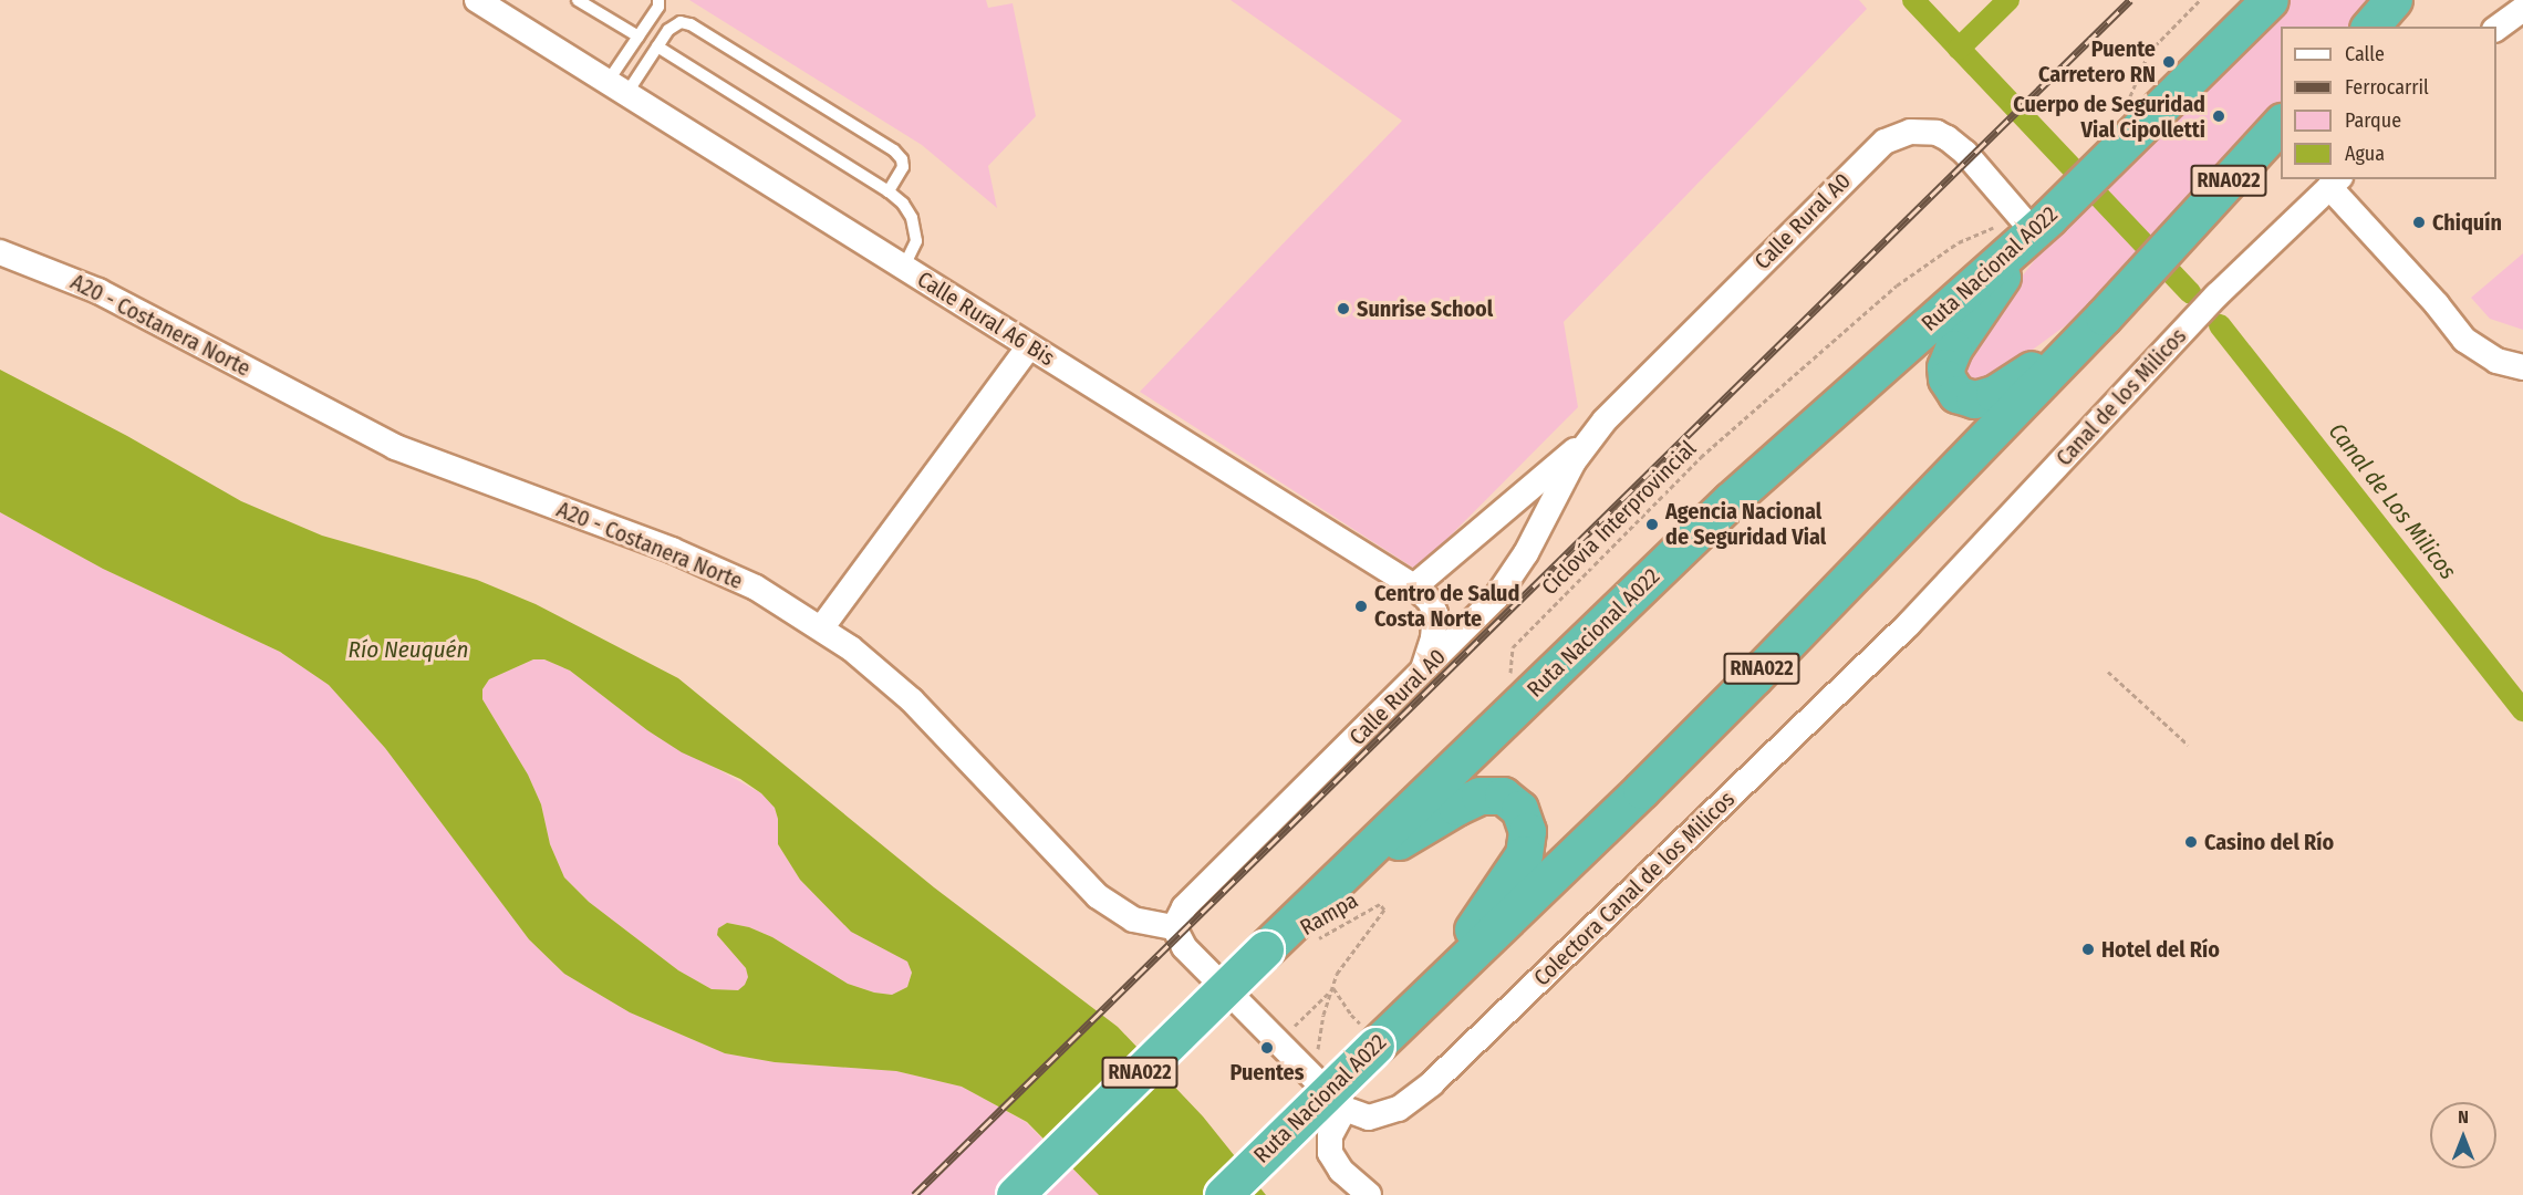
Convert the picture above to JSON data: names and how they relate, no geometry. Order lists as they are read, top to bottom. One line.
{"streets":{"highway":["RNA022","Ruta Nacional A022"],"street":["Calle Rural A0","Calle Rural A6 Bis","A20 - Costanera Norte","Canal de los Milicos","Colectora Canal de los Milicos"],"path":["Ciclovía Interprovincial","Rampa"]},"crossings":[["Calle Rural A0","Ruta Nacional A022"],["Calle Rural A0","Calle Rural A6 Bis"],["Calle Rural A0","A20 - Costanera Norte"],["Calle Rural A0","Ciclovía Interprovincial"],["Ruta Nacional A022","Ciclovía Interprovincial"],["Canal de los Milicos","Colectora Canal de los Milicos"]],"water":["Canal de Los Milicos","Río Neuquén"],"places":["Puente Carretero RN","Cuerpo de Seguridad Vial Cipolletti","Chiquín","Sunrise School","Agencia Nacional de Seguridad Vial","Centro de Salud Costa Norte","Casino del Río","Hotel del Río","Puentes"],"legend":["Calle","Ferrocarril","Parque","Agua"],"north":"top"}
